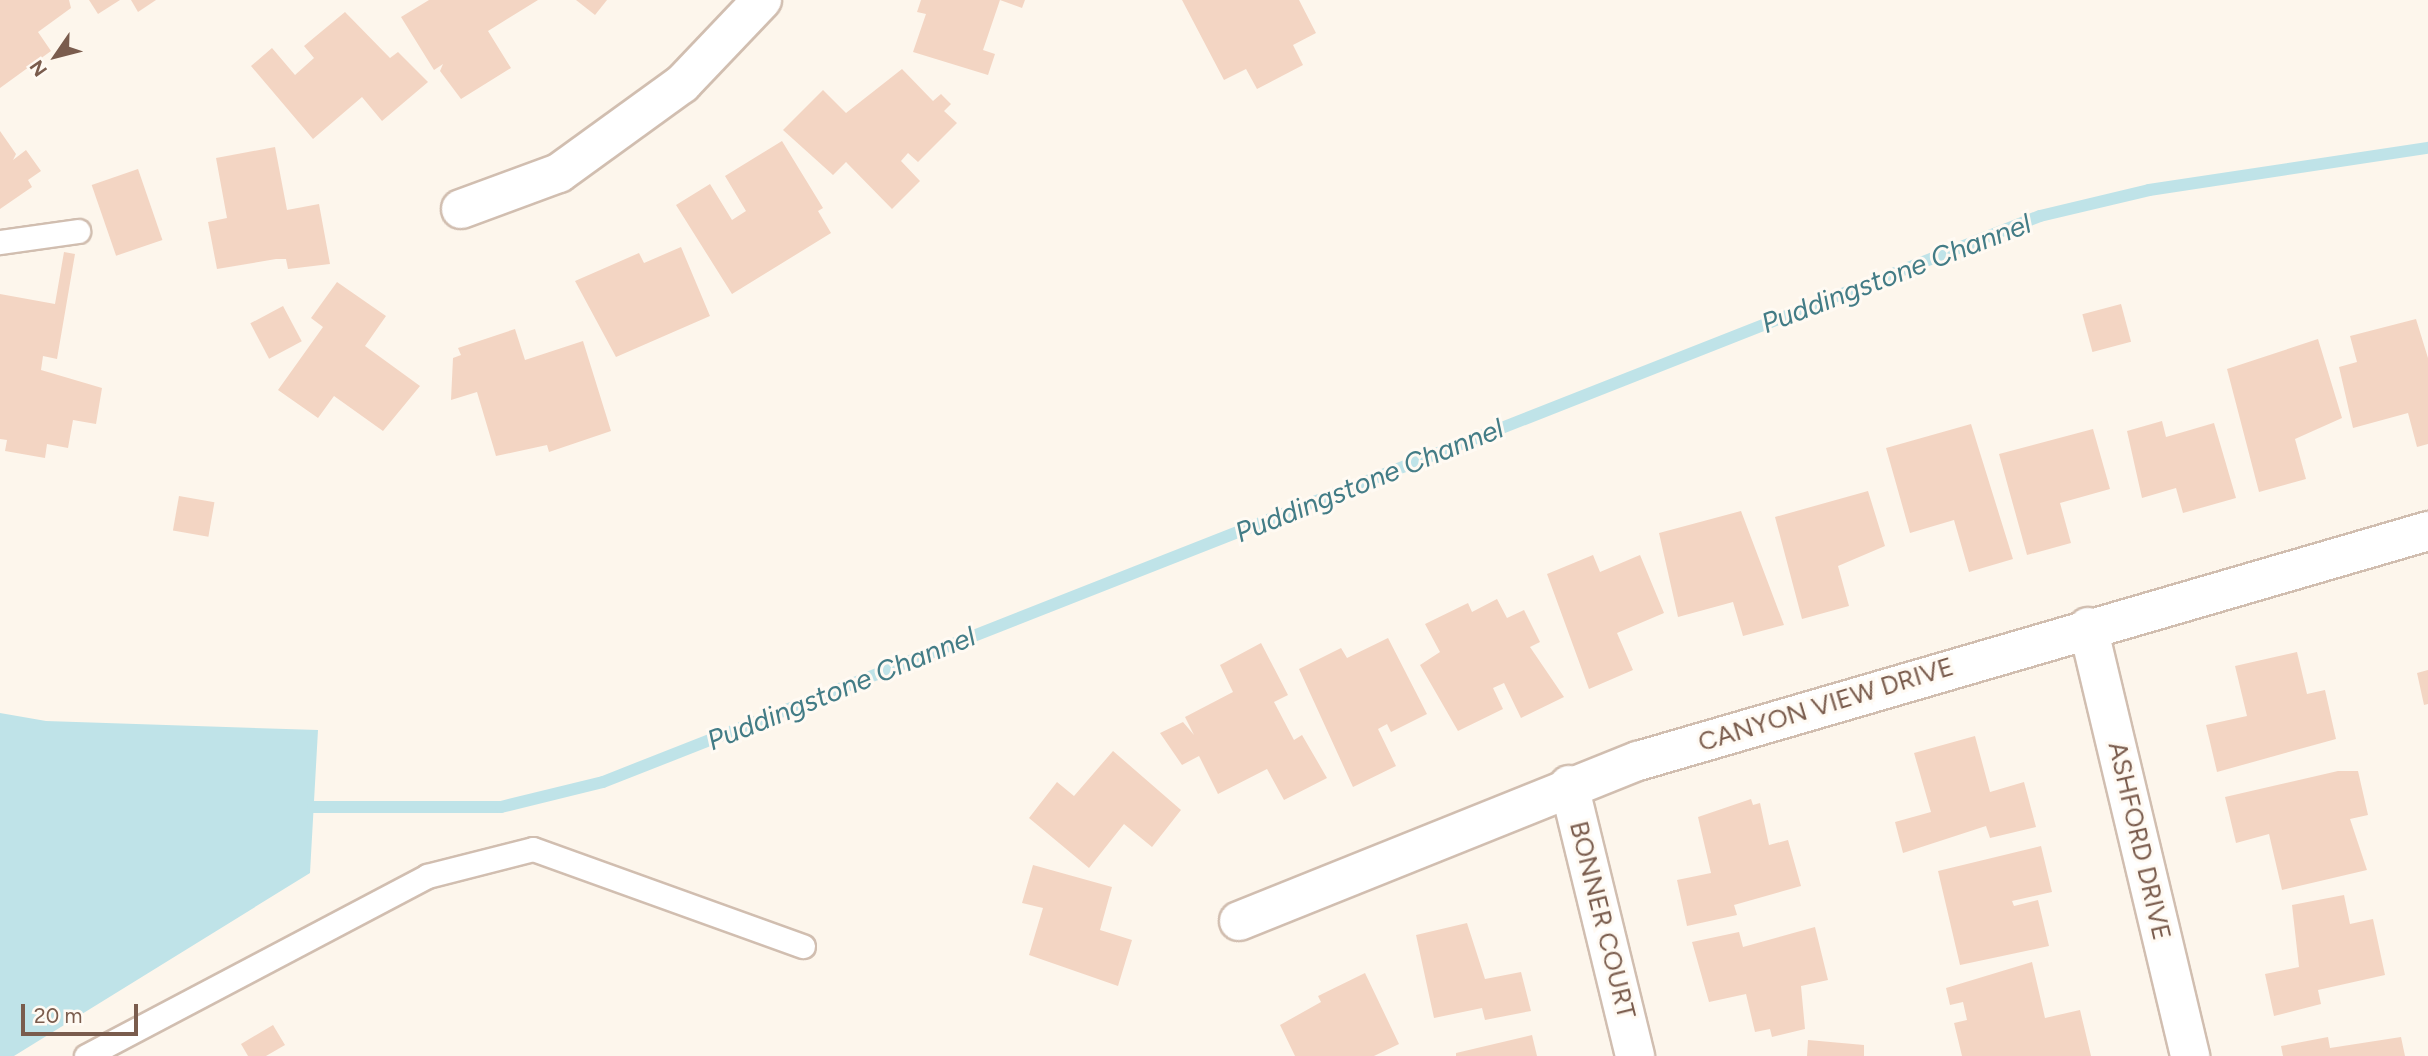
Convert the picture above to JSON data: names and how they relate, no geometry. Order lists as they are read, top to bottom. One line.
{"streets":{"street":["CANYON VIEW DRIVE","ASHFORD DRIVE","BONNER COURT"]},"crossings":[["CANYON VIEW DRIVE","ASHFORD DRIVE"],["CANYON VIEW DRIVE","BONNER COURT"]],"water":["Puddingstone Channel"],"scale_bar":"20 m","north":"bottom left"}
